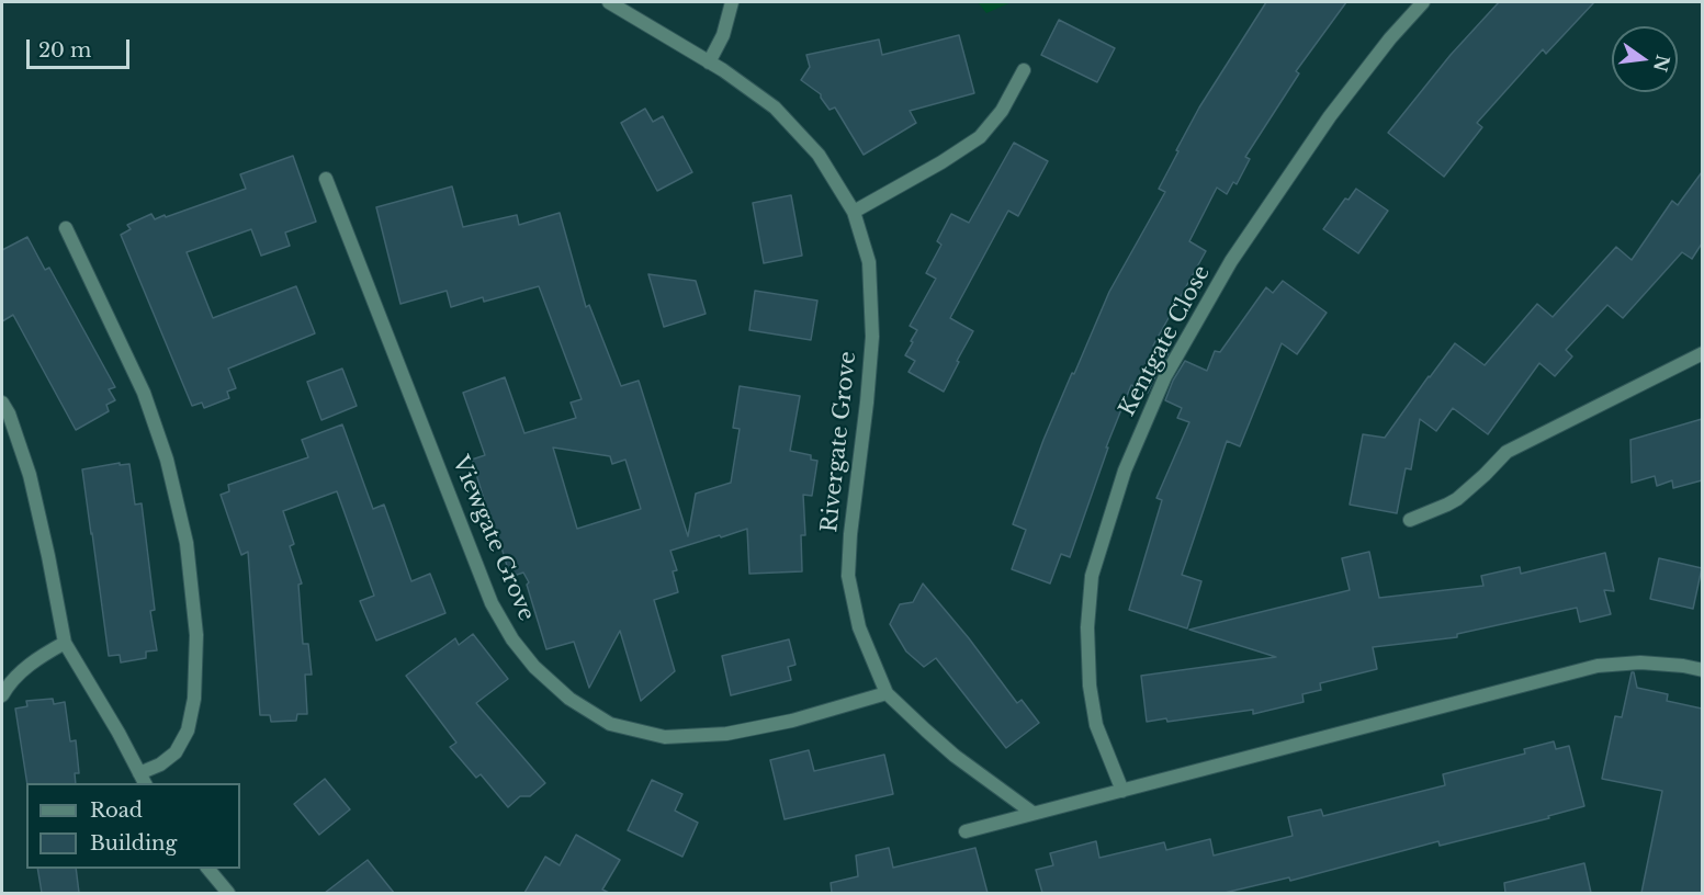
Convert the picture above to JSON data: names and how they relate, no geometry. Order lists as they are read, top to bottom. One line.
{"streets":{"street":["Kentgate Close","Rivergate Grove","Viewgate Grove"]},"crossings":[["Rivergate Grove","Viewgate Grove"]],"legend":["Road","Building"],"scale_bar":"20 m","north":"right"}
